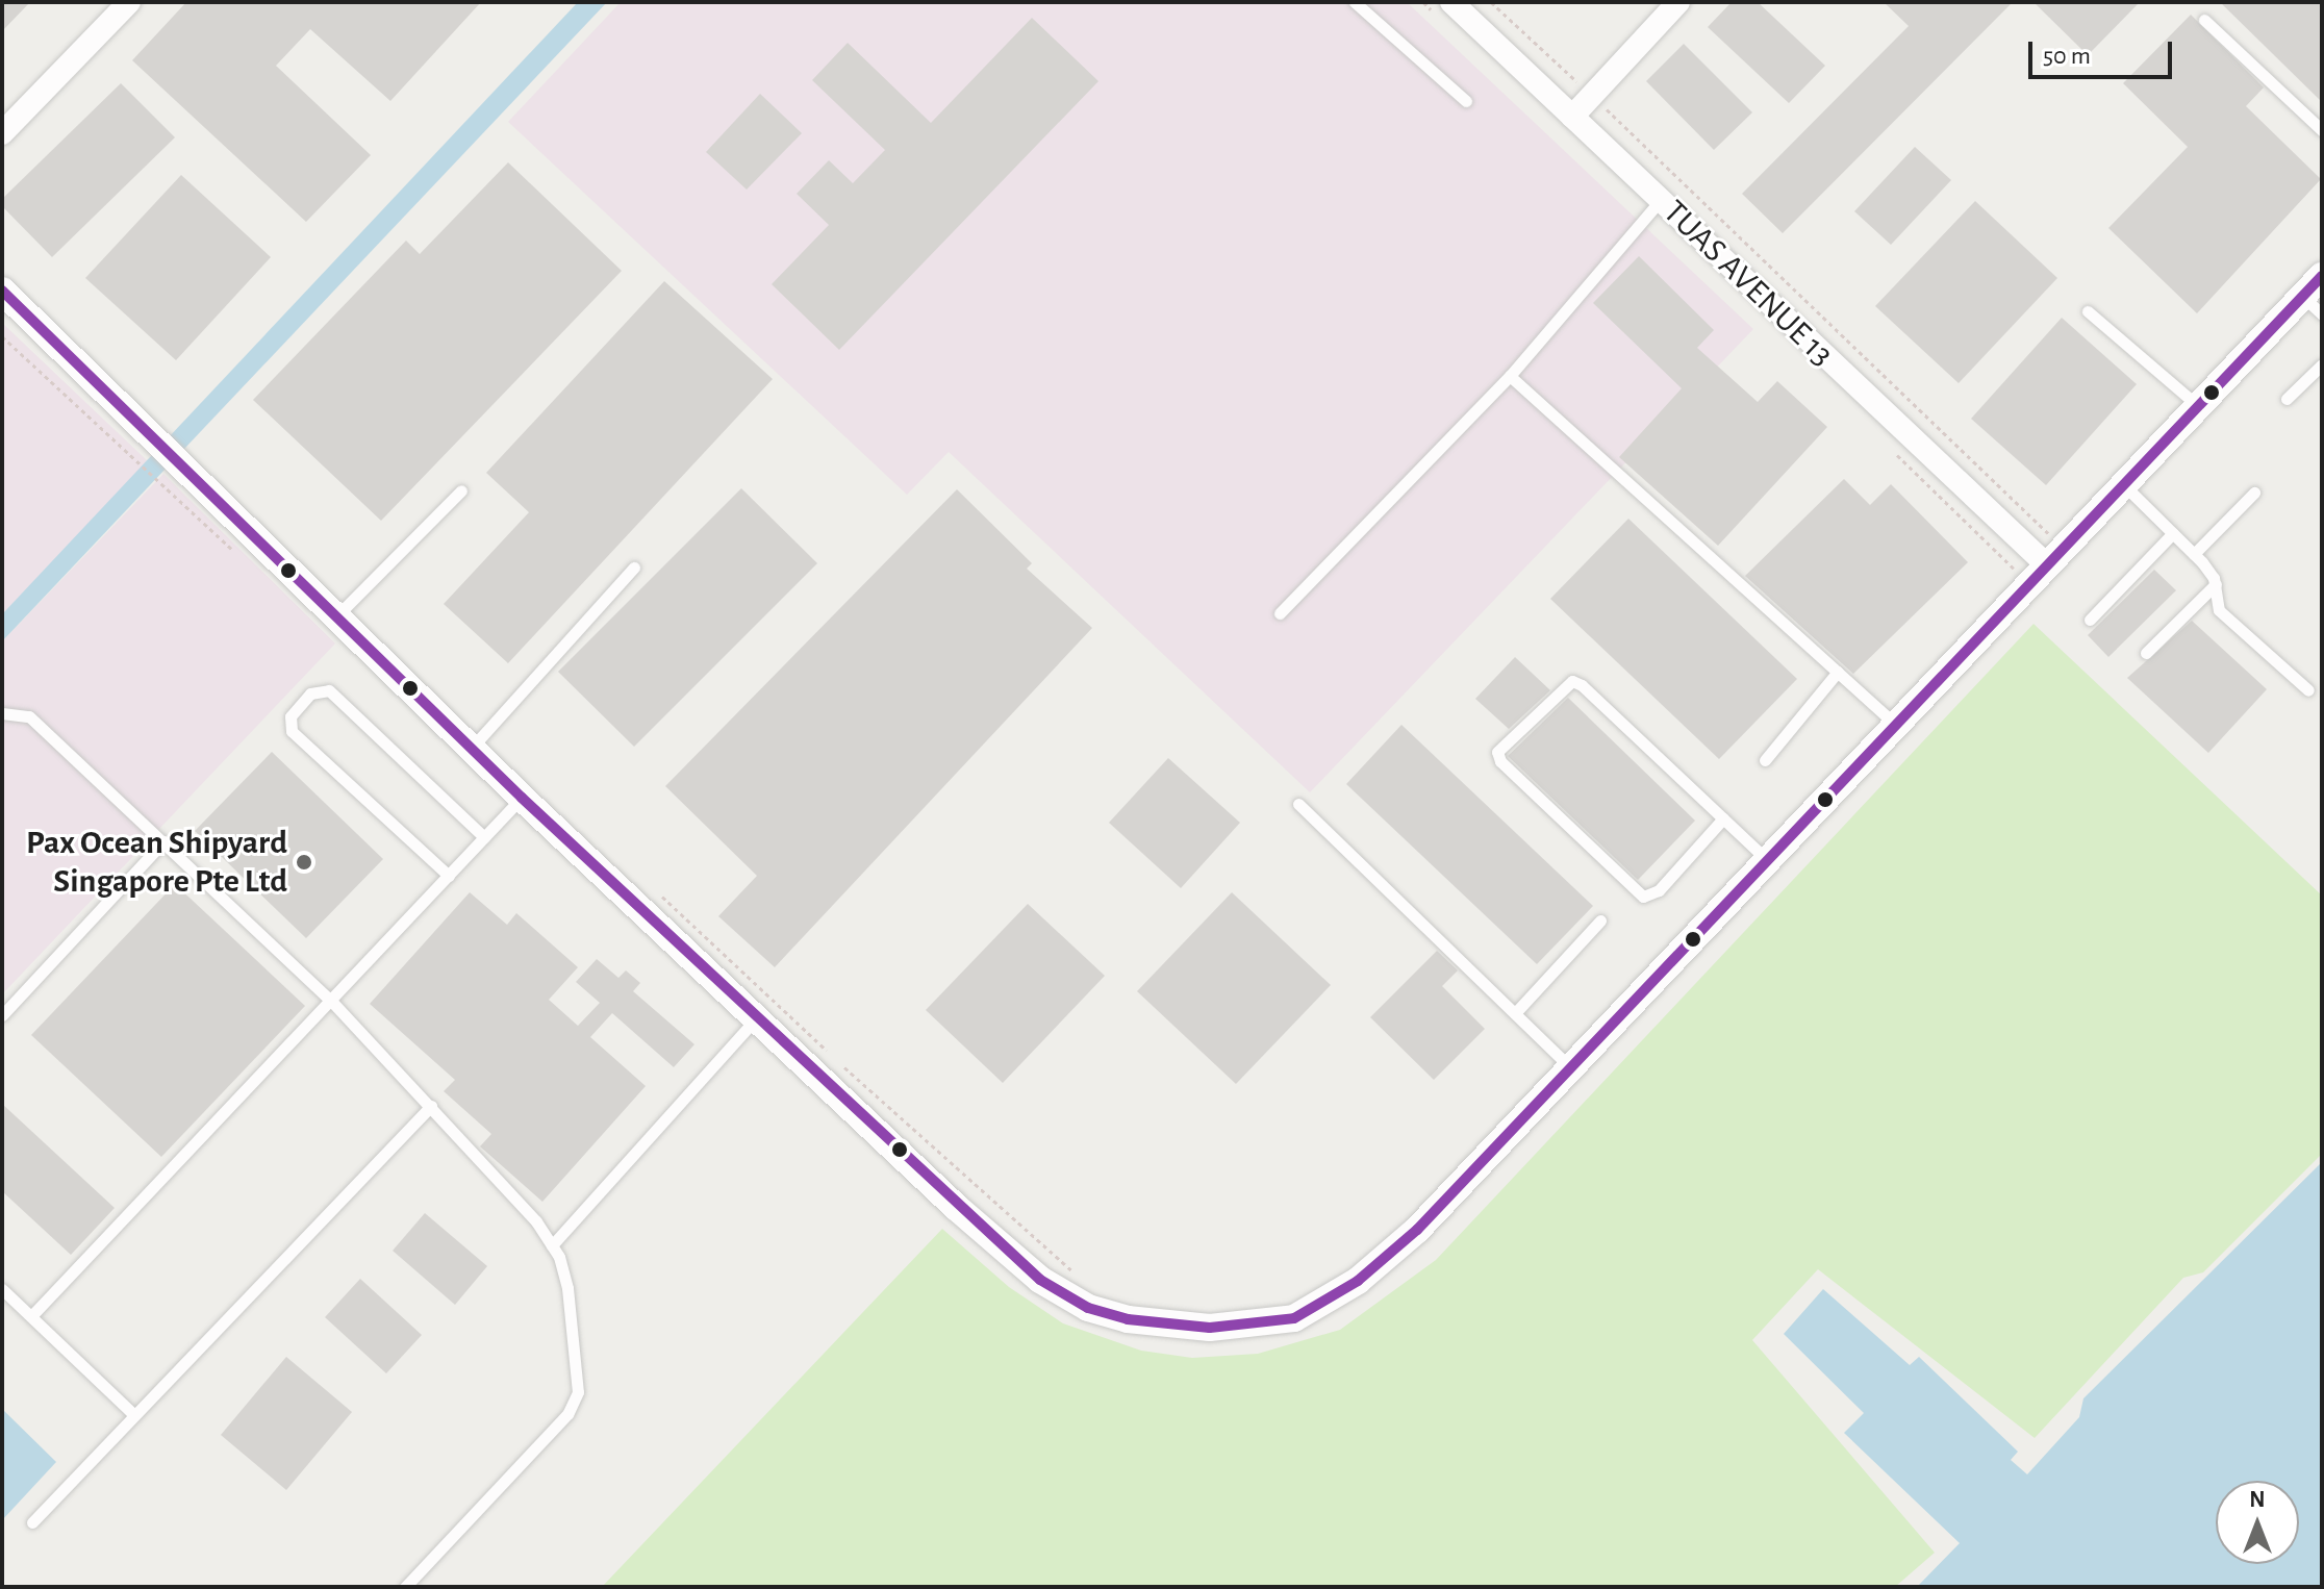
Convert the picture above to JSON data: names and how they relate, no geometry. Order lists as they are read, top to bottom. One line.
{"streets":{"street":["TUAS AVENUE 13"]},"places":["Pax Ocean Shipyard Singapore Pte Ltd"],"scale_bar":"50 m","north":"top"}
